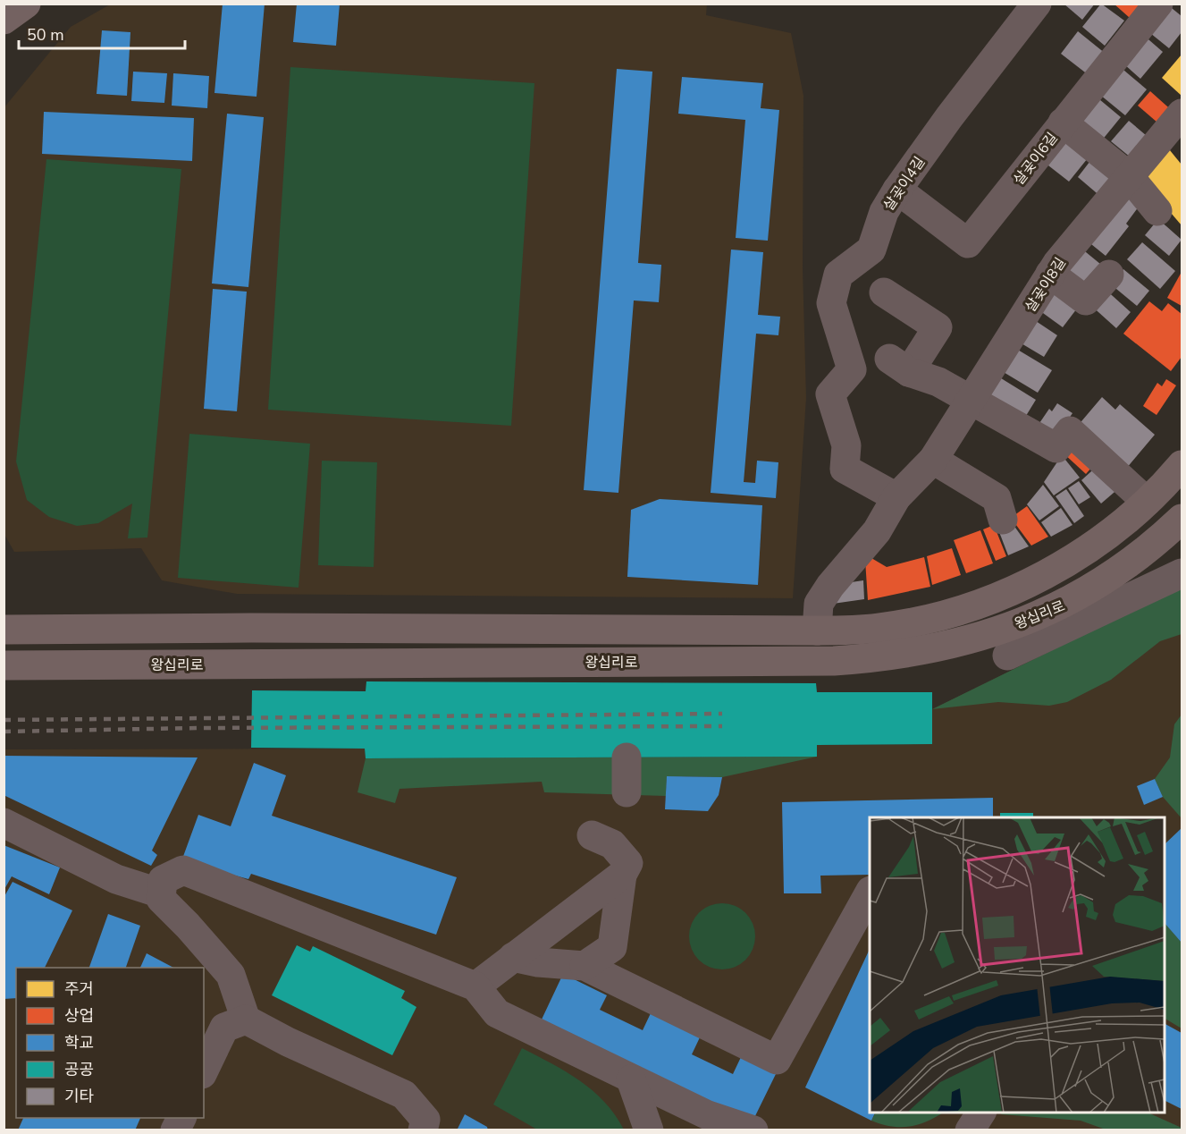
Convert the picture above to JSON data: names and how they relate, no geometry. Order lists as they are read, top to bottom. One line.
{"streets":{"main road":["왕십리로"],"street":["살곶이6길","살곶이4길","살곶이8길"]},"crossings":[["살곶이6길","살곶이4길"],["살곶이4길","살곶이8길"]],"legend":["주거","상업","학교","공공","기타"],"scale_bar":"50 m"}
